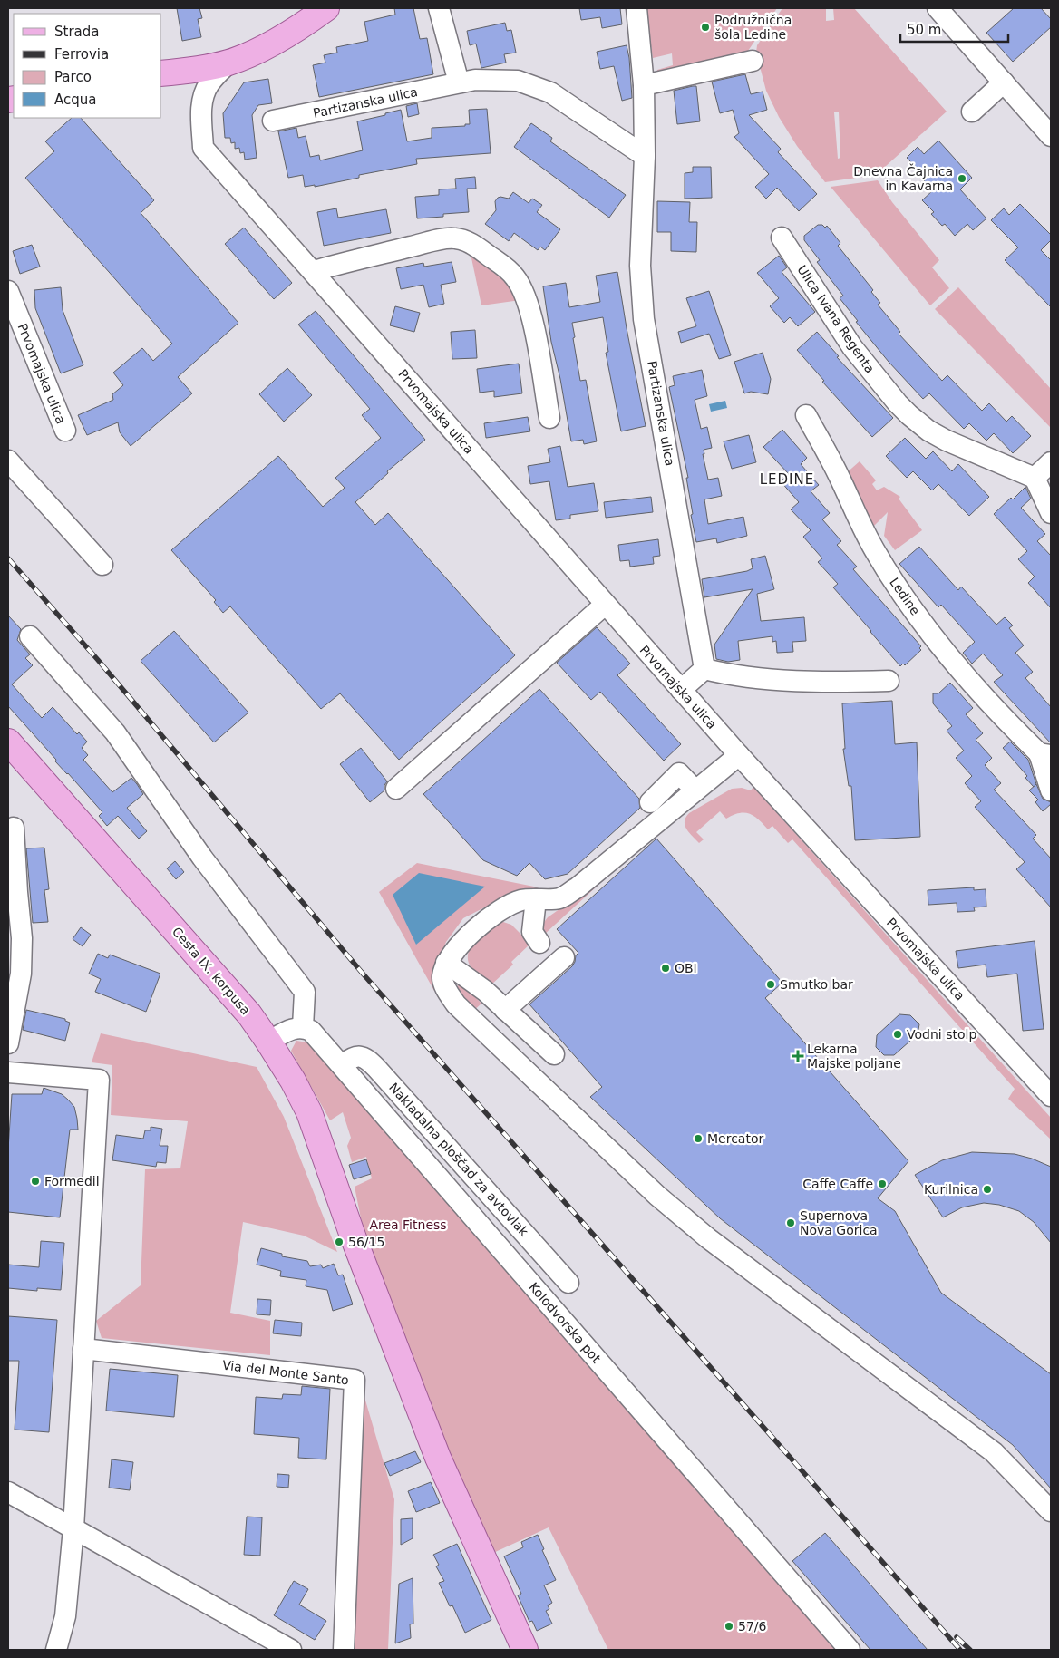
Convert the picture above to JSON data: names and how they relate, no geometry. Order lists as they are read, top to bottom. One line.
{"streets":{"main road":["Cesta IX. korpusa"],"street":["Partizanska ulica","Ulica Ivana Regenta","Prvomajska ulica","Ledine","Nakladalna ploščad za avtovlak","Kolodvorska pot","Via del Monte Santo"]},"crossings":[["Nakladalna ploščad za avtovlak","Kolodvorska pot"]],"districts":["LEDINE"],"parks":["Area Fitness"],"places":{"other":["Podružnična šola Ledine","Dnevna Čajnica in Kavarna","OBI","Smutko bar","Vodni stolp","Mercator","Formedil","Caffe Caffe","Kurilnica","Supernova Nova Gorica","56/15","57/6"],"health":["Lekarna Majske poljane"]},"legend":["Strada","Ferrovia","Parco","Acqua"],"scale_bar":"50 m"}
